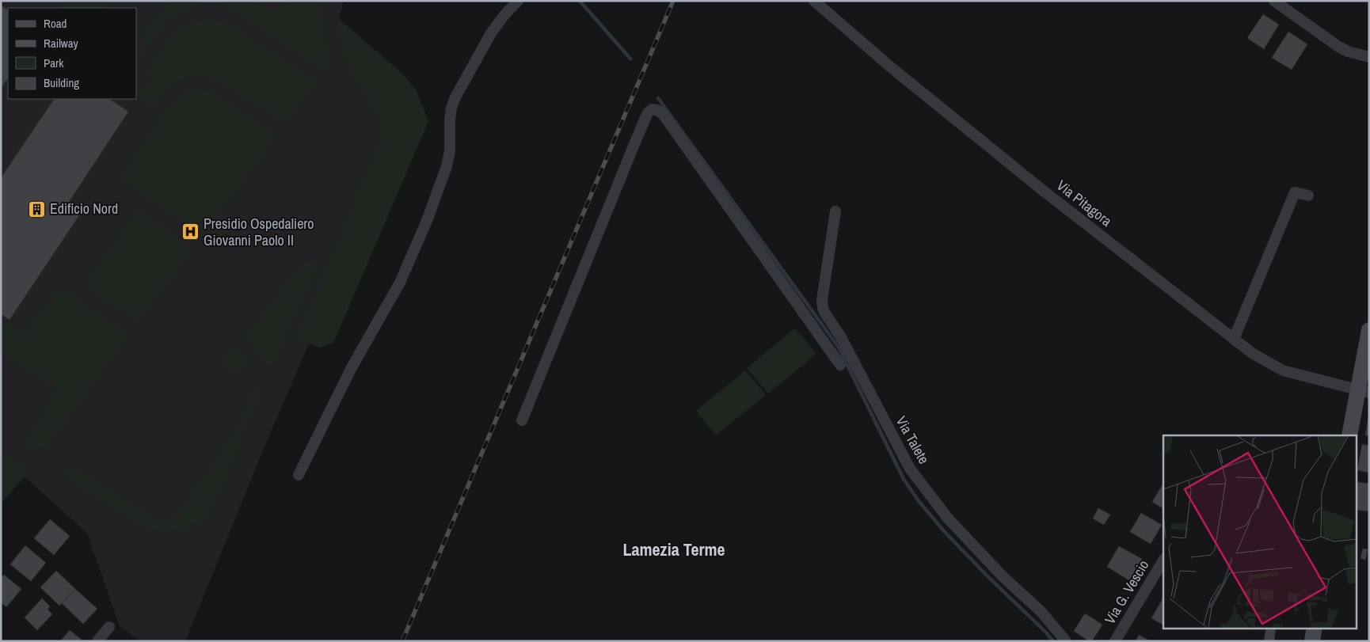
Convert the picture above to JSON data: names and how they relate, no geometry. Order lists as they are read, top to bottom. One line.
{"streets":{"street":["Via Pitagora","Via Talete","Via G. Vescio"]},"districts":["Lamezia Terme"],"places":{"building":["Edificio Nord"],"hospital":["Presidio Ospedaliero Giovanni Paolo II"]},"legend":["Road","Railway","Park","Building"]}
